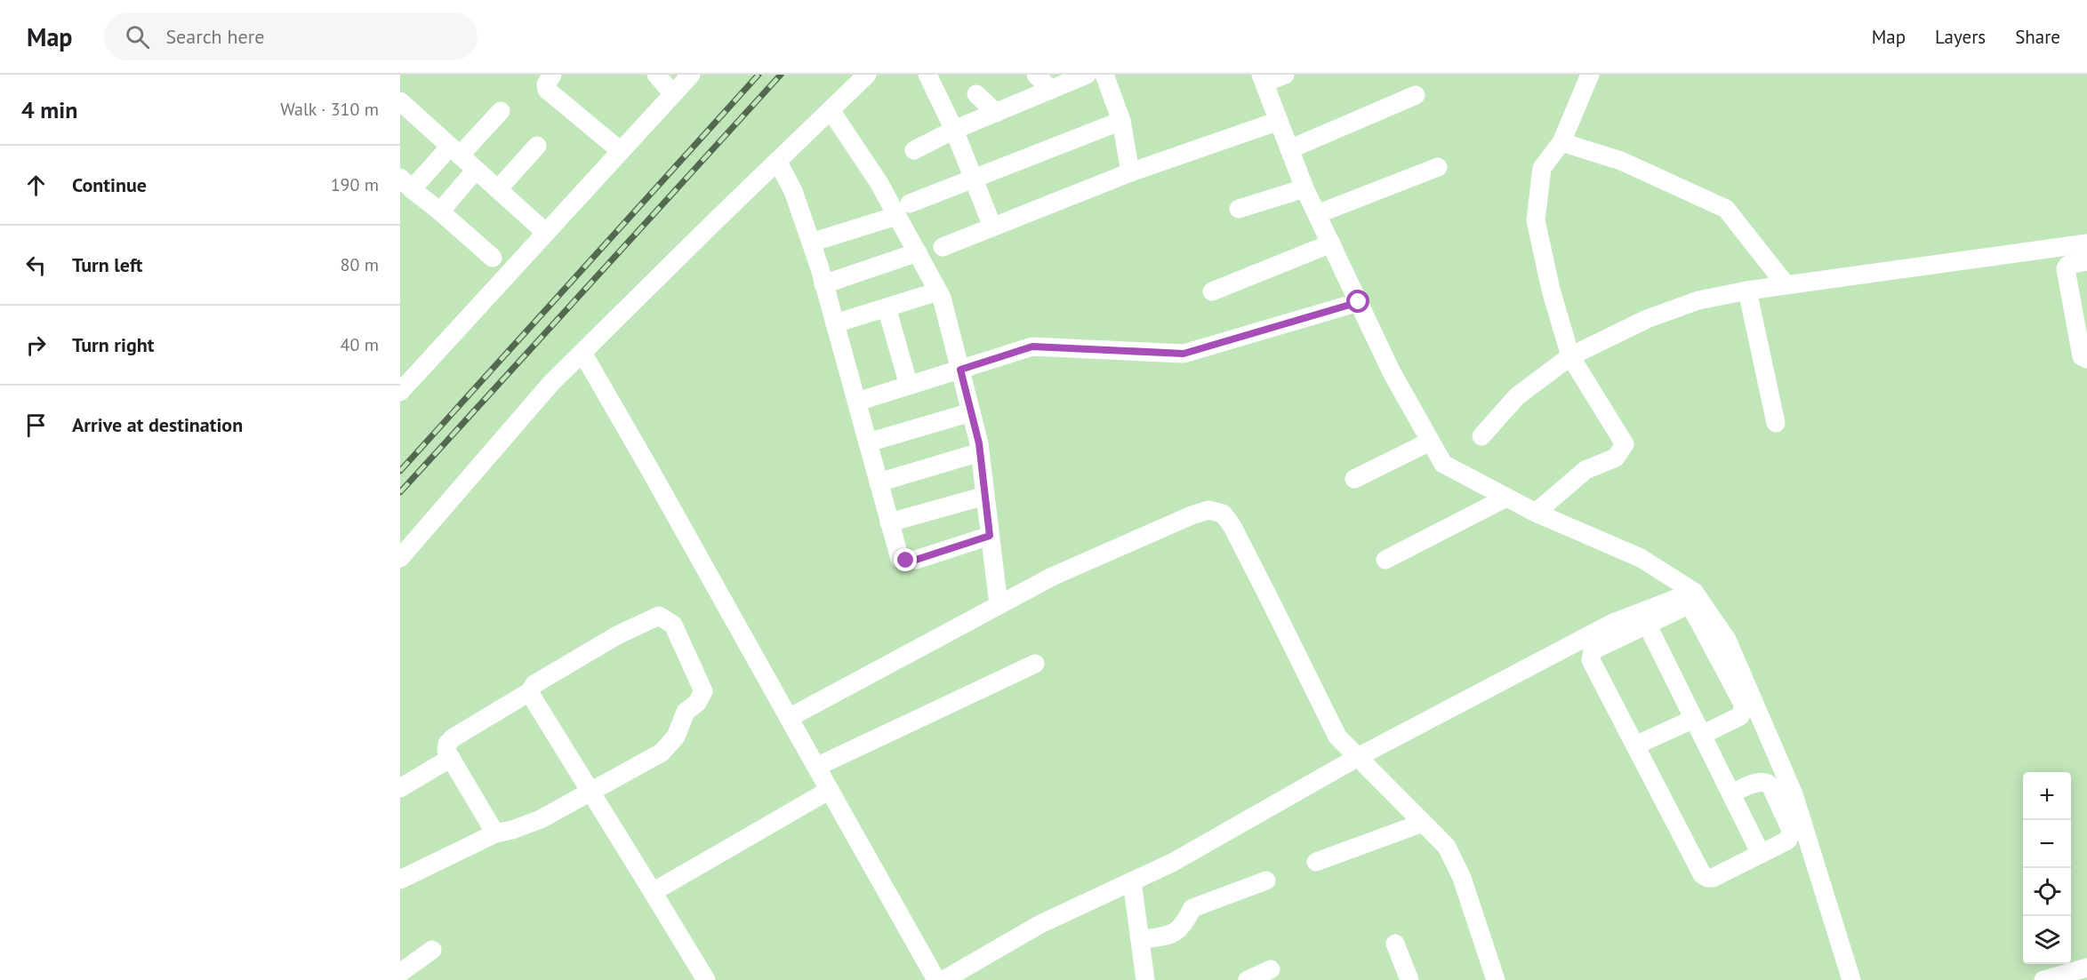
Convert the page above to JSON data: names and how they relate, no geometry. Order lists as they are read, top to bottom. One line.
{"page":{"header":"Map","search":"Search here","nav":["Map","Layers","Share"],"heading":["4 min","Walk · 310 m"],"list":[["Continue","190 m"],["Turn left","80 m"],["Turn right","40 m"],"Arrive at destination"],"map_buttons":["+","−"]}}
